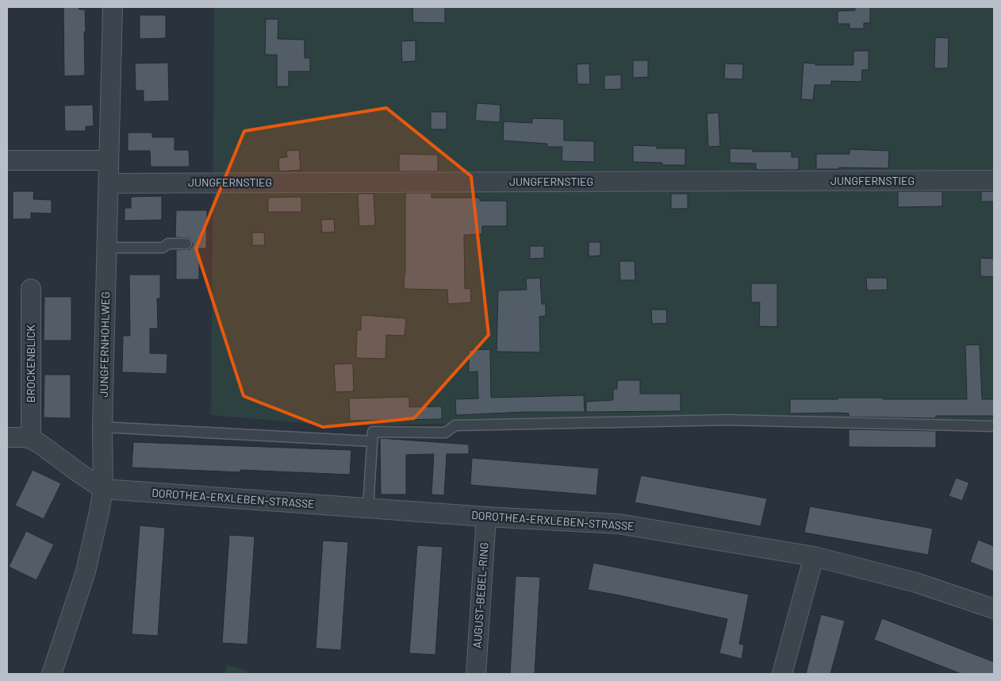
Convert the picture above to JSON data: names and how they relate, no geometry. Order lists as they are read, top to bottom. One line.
{"streets":{"street":["JUNGFERNSTIEG","JUNGFERNHOHLWEG","BROCKENBLICK","DOROTHEA-ERXLEBEN-STRASSE","AUGUST-BEBEL-RING"]},"crossings":[["JUNGFERNSTIEG","JUNGFERNHOHLWEG"],["JUNGFERNHOHLWEG","DOROTHEA-ERXLEBEN-STRASSE"],["DOROTHEA-ERXLEBEN-STRASSE","AUGUST-BEBEL-RING"]]}
